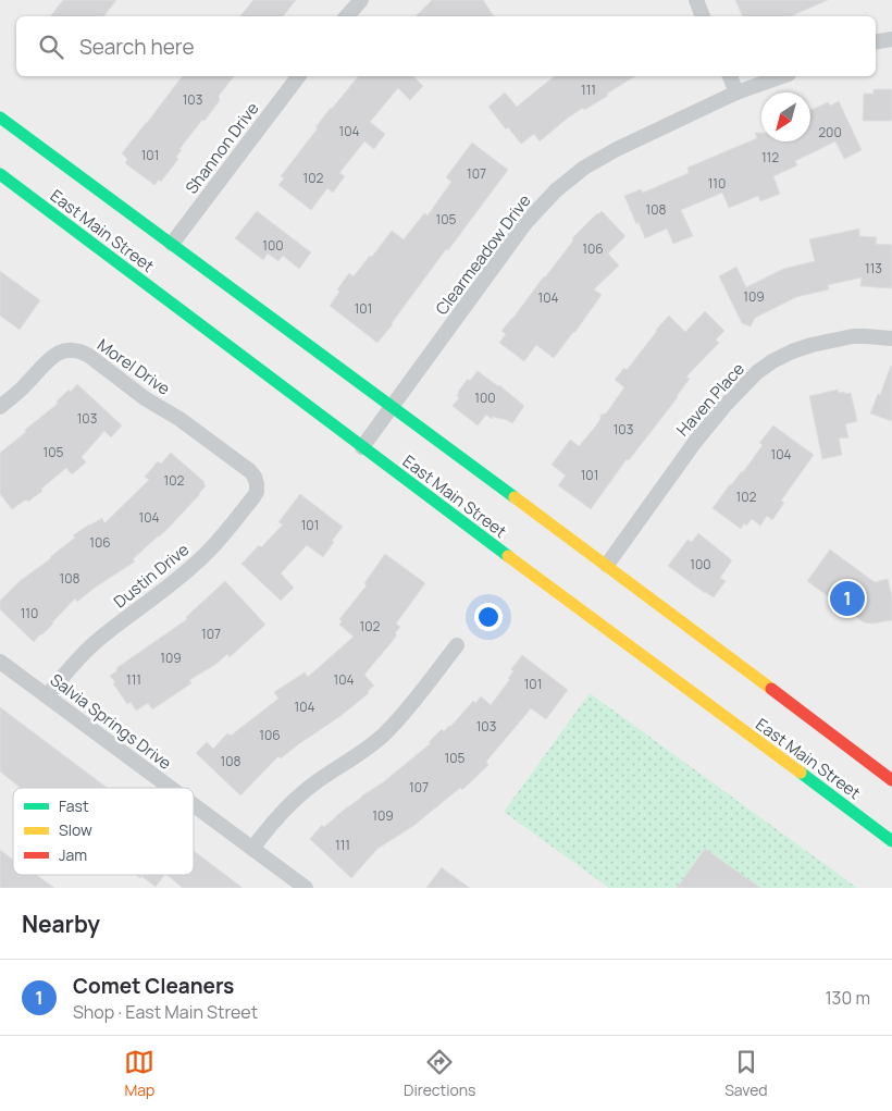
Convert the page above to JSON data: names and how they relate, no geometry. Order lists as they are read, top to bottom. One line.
{"streets":{"main road":["East Main Street"],"street":["Shannon Drive","Clearmeadow Drive","Morel Drive","Haven Place","Dustin Drive","Salvia Springs Drive"]},"crossings":[["Shannon Drive","East Main Street"],["East Main Street","Clearmeadow Drive"],["East Main Street","Haven Place"],["Morel Drive","Dustin Drive"],["Dustin Drive","Salvia Springs Drive"]],"house_numbers":["111","103","104","200","101","112","107","102","110","108","105","100","106","113","109","104","101","100","103","103","105","104","101","102","102","104","101","106","100","108","110","102","107","109","111","104","101","104","103","106","105","108","107","109","111"],"legend":["Fast","Slow","Jam"],"north":"bottom left","page":{"search":"Search here","pins":"1","heading":"Nearby","list":[{"mark":"1","name":"Comet Cleaners","note":"Shop · East Main Street","value":"130 m"}],"nav":["Map","Directions","Saved"]}}
